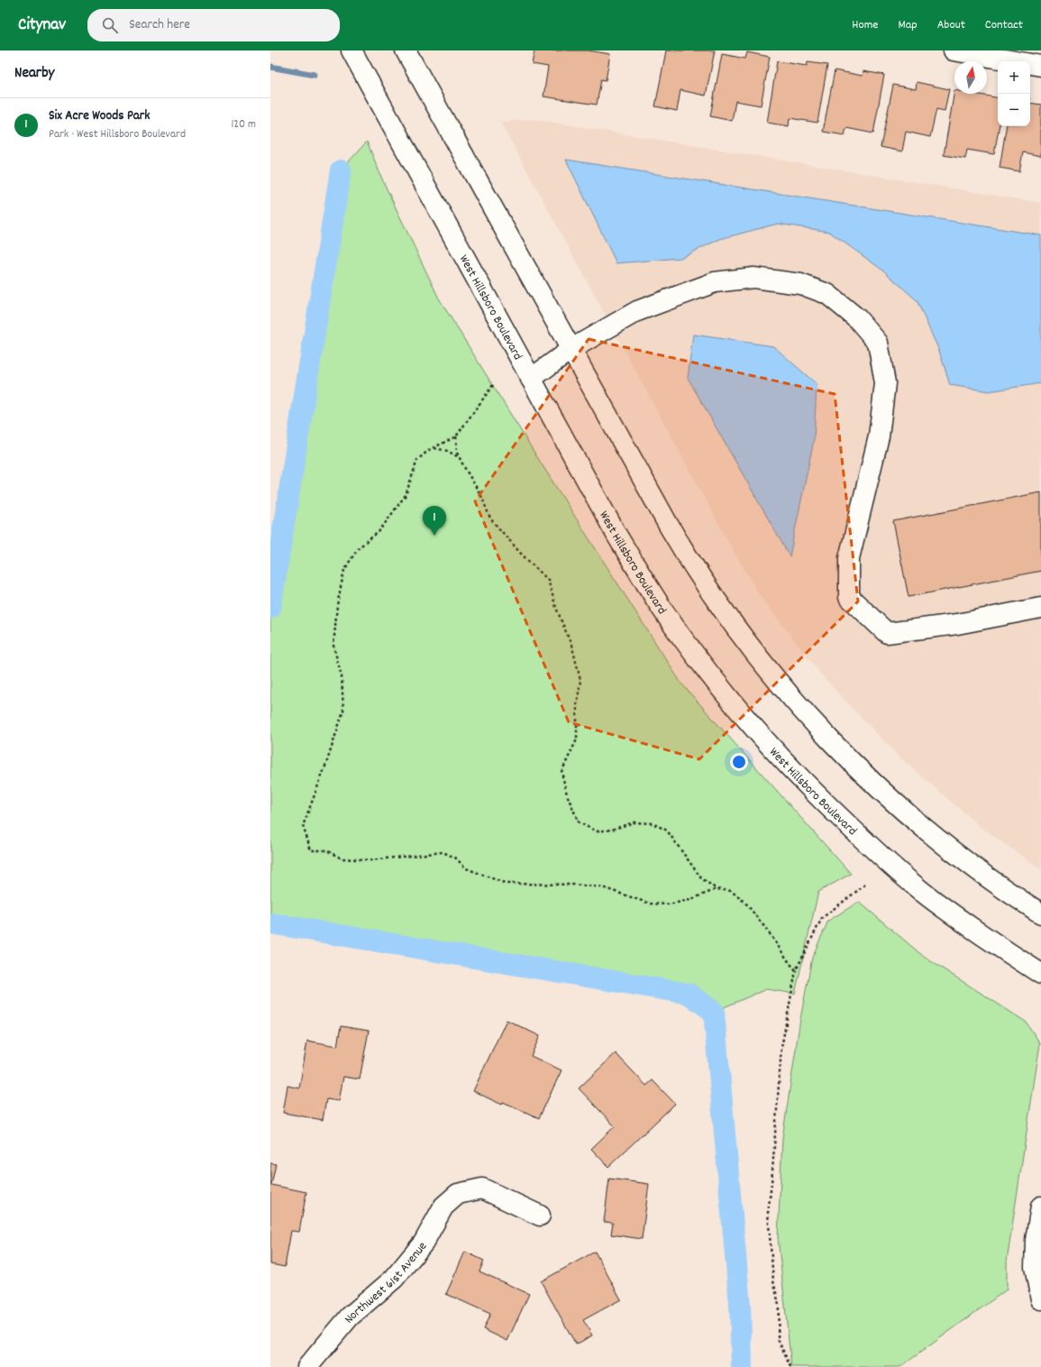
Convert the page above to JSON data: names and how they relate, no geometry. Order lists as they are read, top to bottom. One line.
{"streets":{"street":["West Hillsboro Boulevard","Northwest 61st Avenue"]},"north":"top","page":{"header":"Citynav","search":"Search here","nav":["Home","Map","About","Contact"],"heading":"Nearby","map_buttons":["+","−"],"list":[{"mark":"1","name":"Six Acre Woods Park","note":"Park · West Hillsboro Boulevard","value":"120 m"}],"pins":"1"}}
